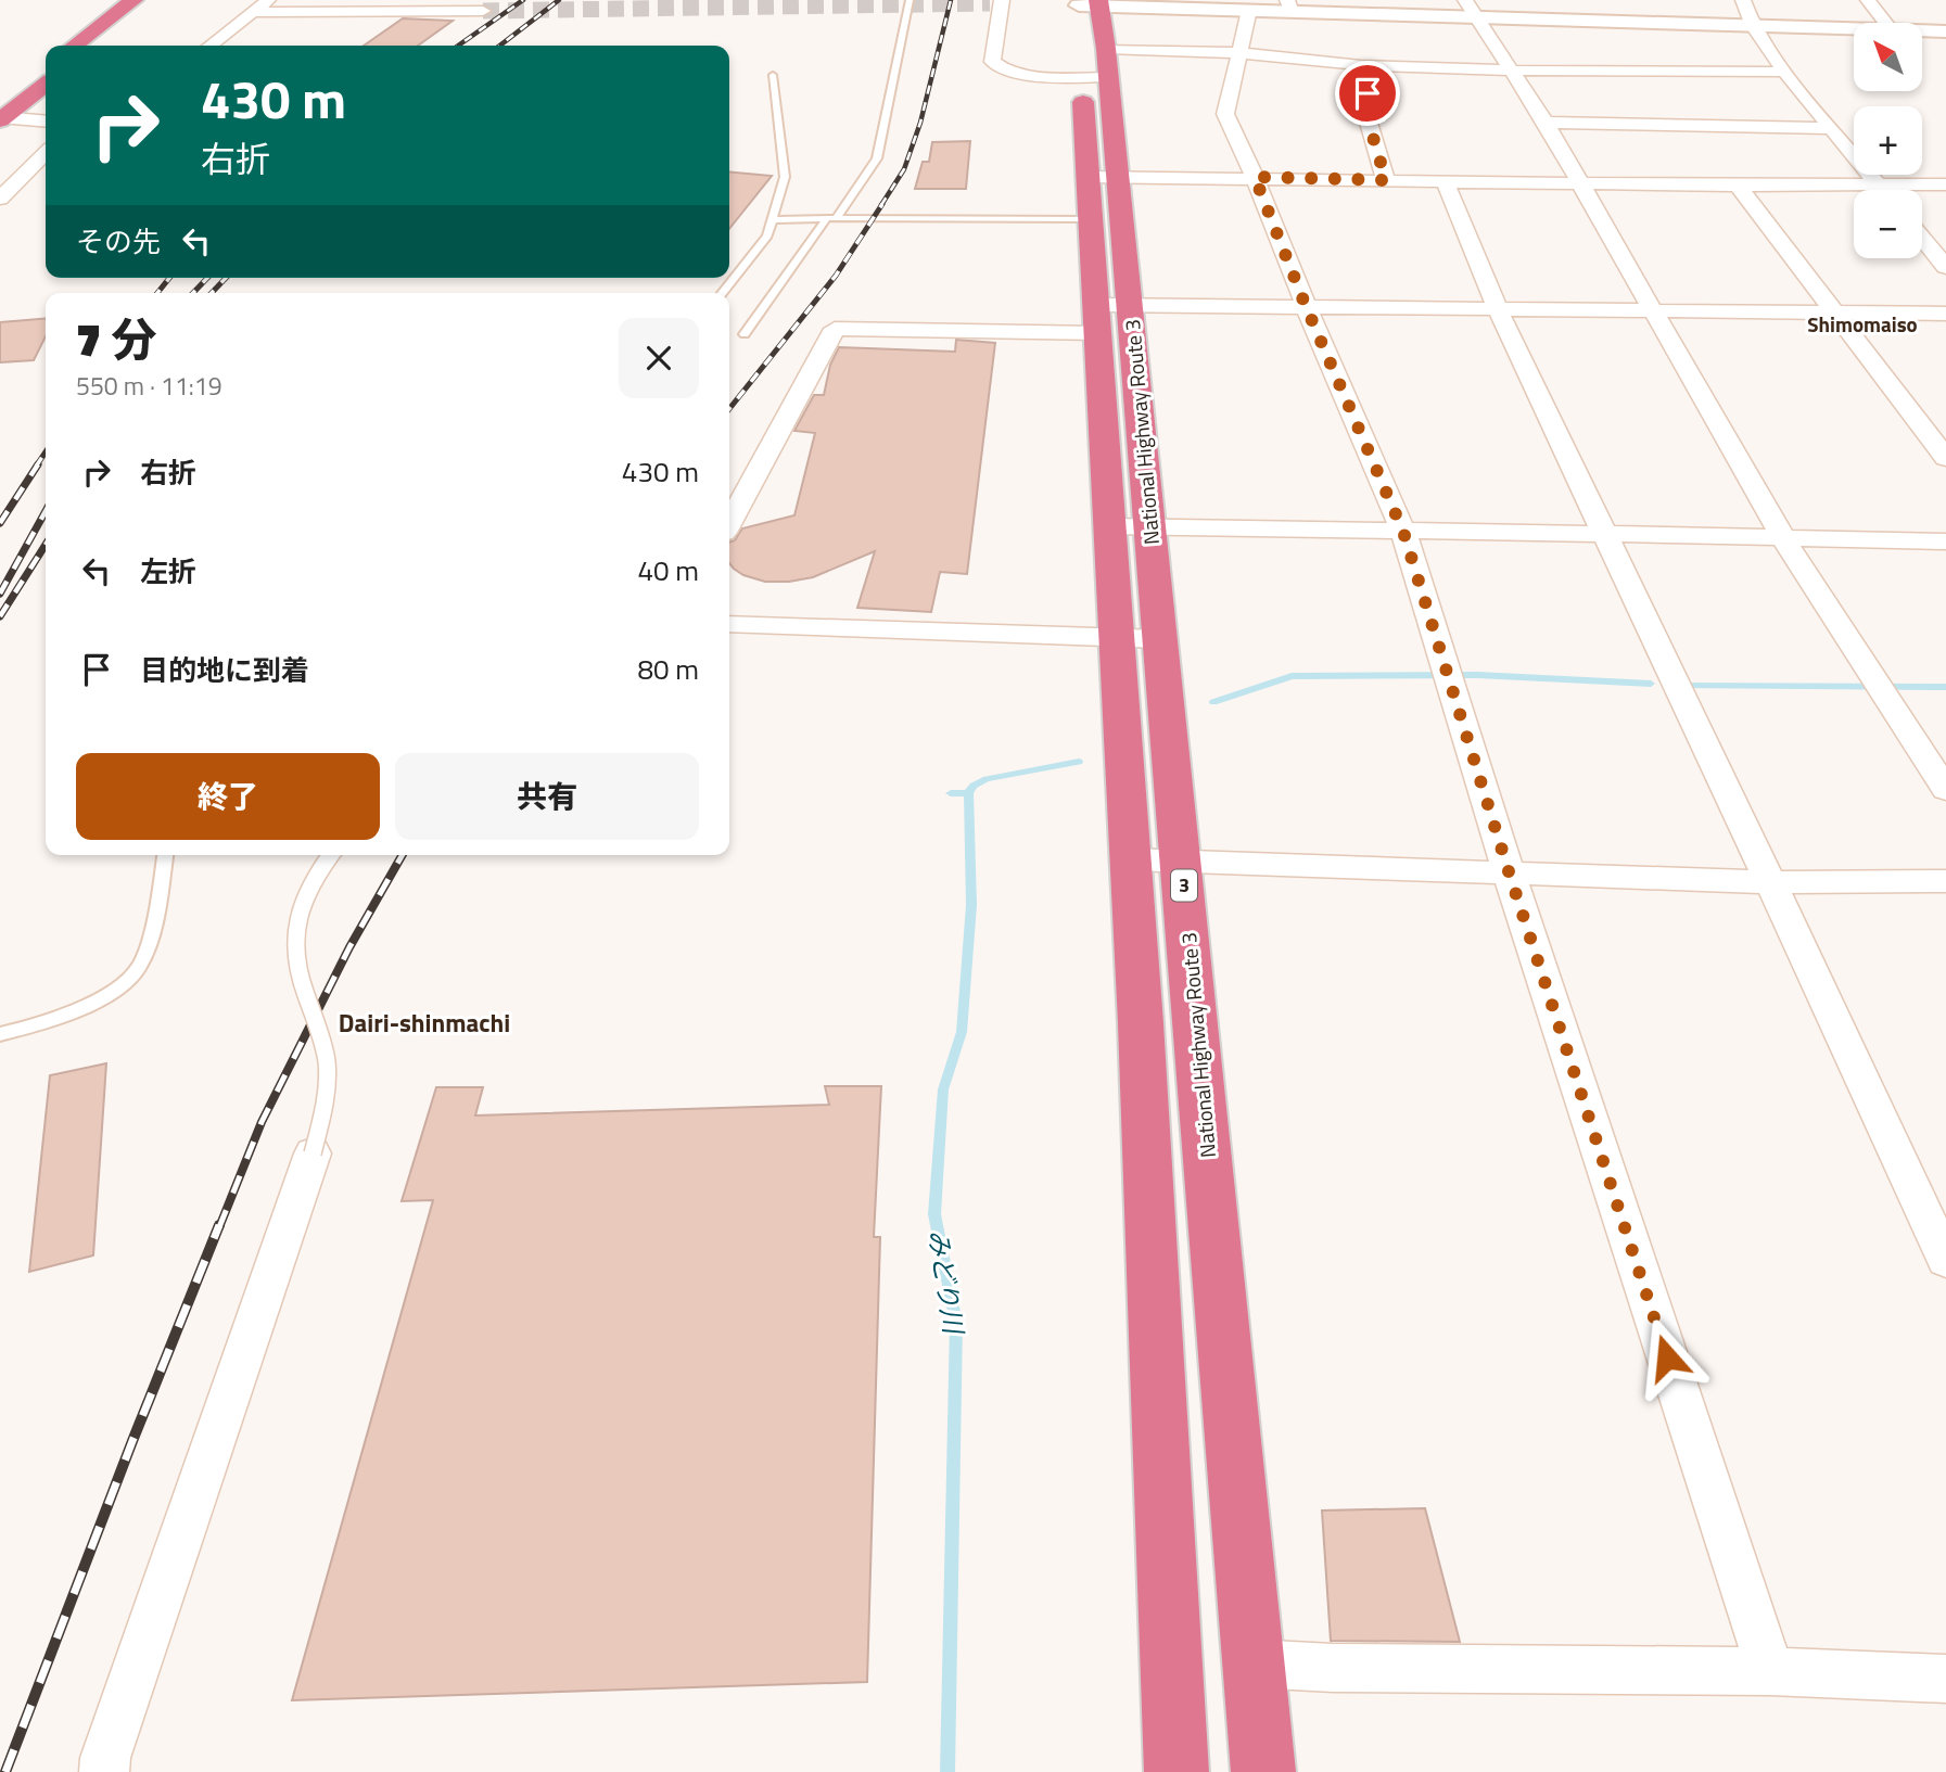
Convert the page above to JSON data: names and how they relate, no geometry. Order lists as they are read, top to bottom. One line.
{"streets":{"highway":["National Highway Route 3","3"]},"districts":["Shimomaiso","Dairi-shinmachi"],"water":["みどり川"],"north":"top left","page":{"map_buttons":["+","−"],"turn":["430 m","右折"],"then":"その先","heading":["7 分","550 m · 11:19"],"list":[{"name":"右折","value":"430 m"},{"name":"左折","value":"40 m"},{"name":"目的地に到着","value":"80 m"}],"buttons":["終了","共有"]}}
